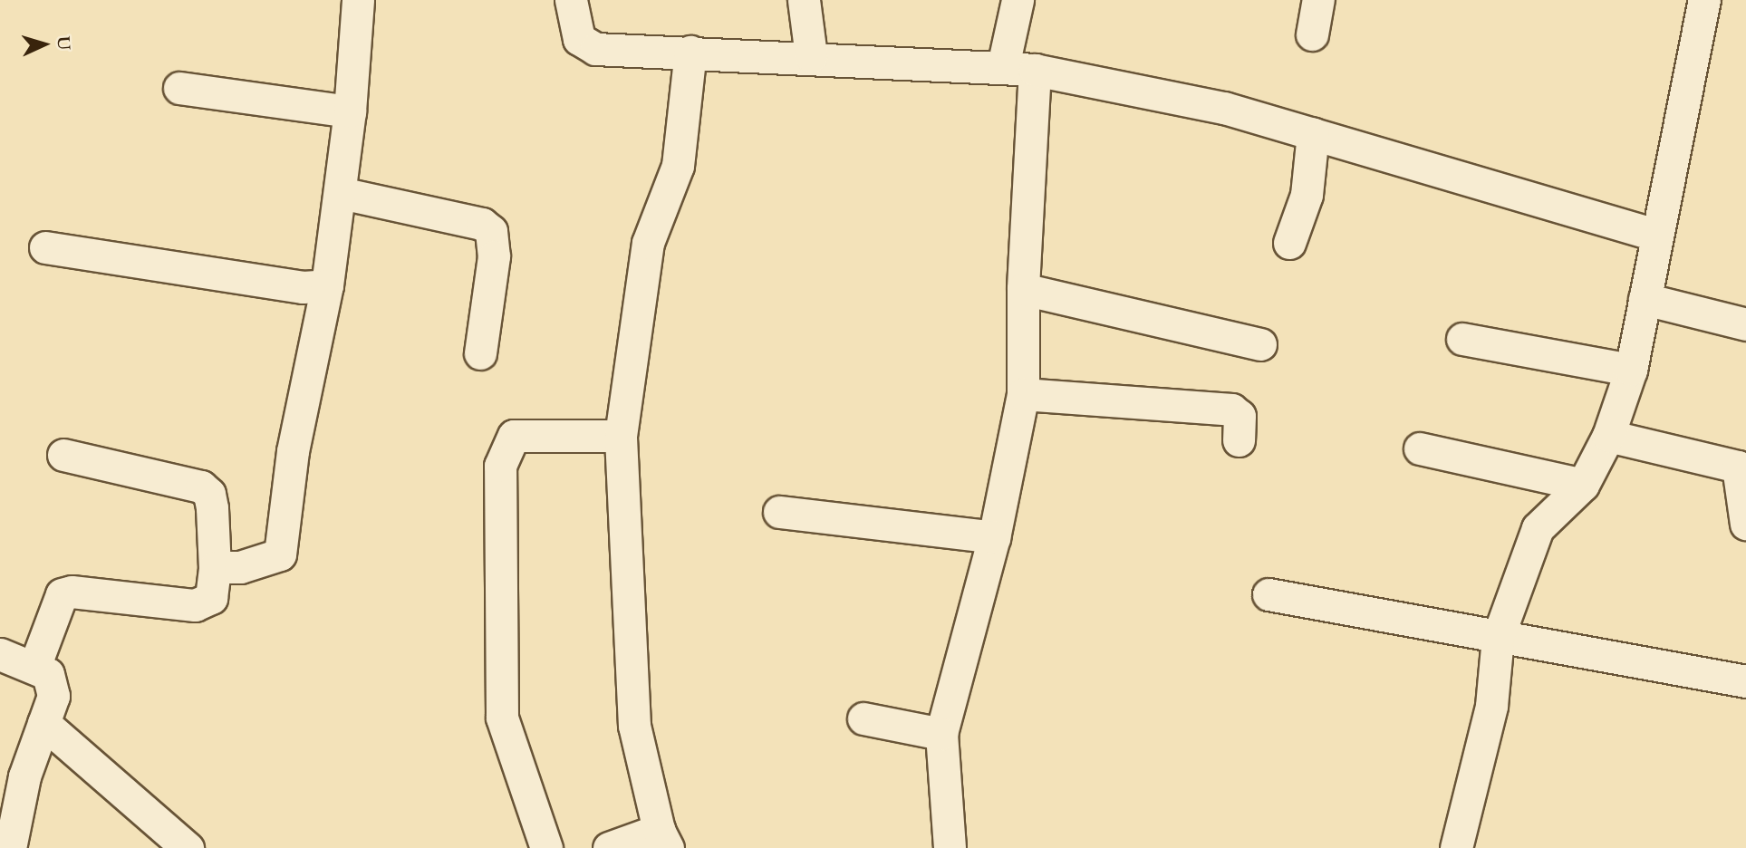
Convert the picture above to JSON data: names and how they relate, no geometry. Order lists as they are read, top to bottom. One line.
{"north":"right"}
